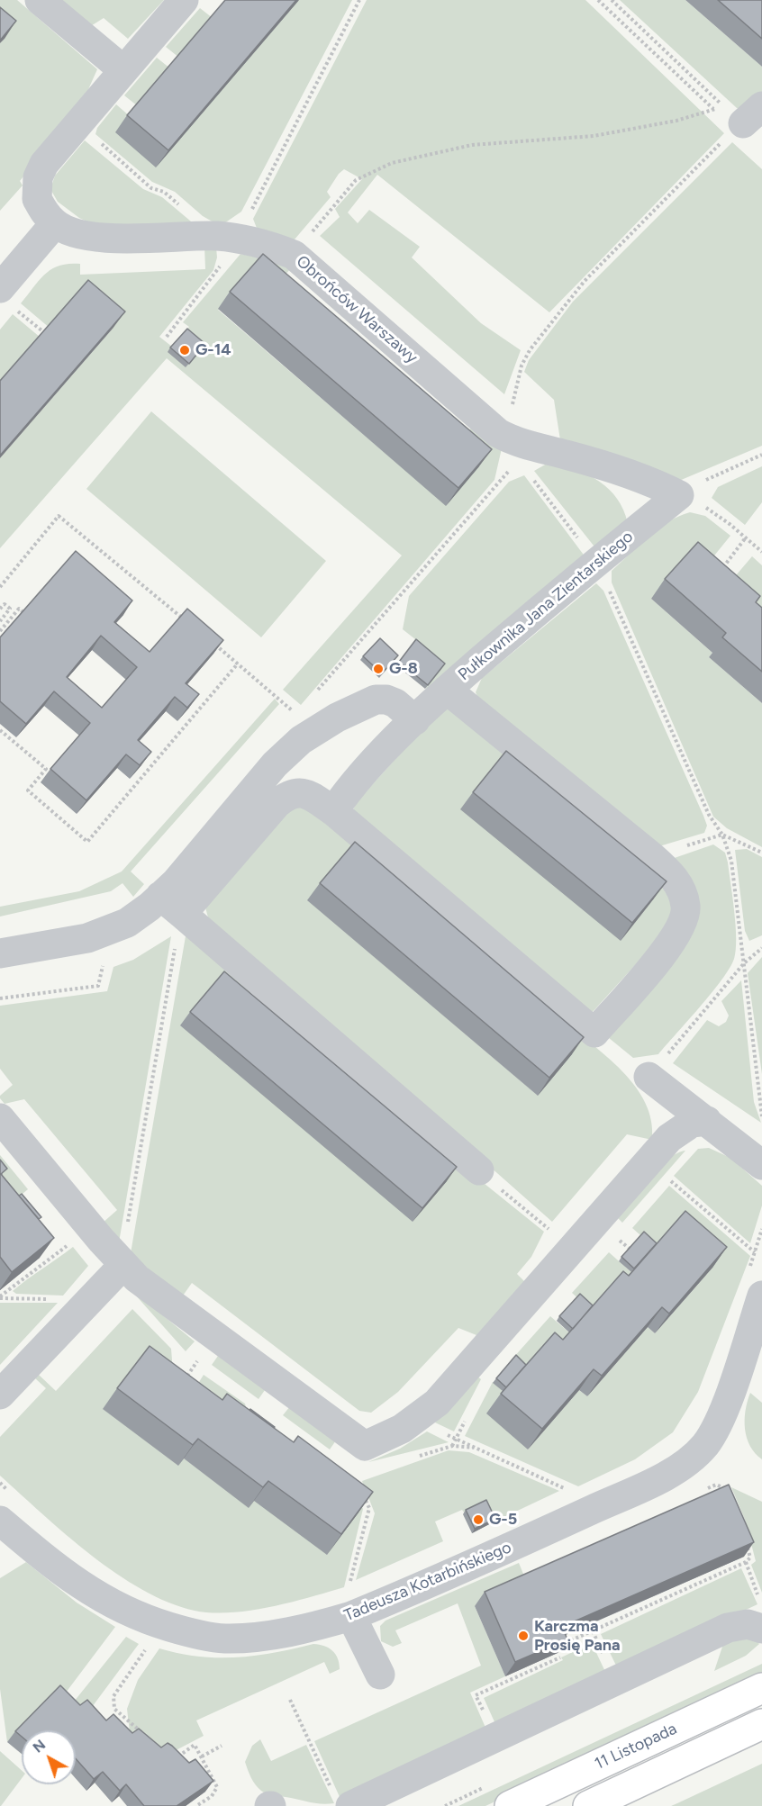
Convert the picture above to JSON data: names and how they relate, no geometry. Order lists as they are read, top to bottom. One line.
{"streets":{"main road":["11 Listopada"],"street":["Obrońców Warszawy","Pułkownika Jana Zientarskiego","Tadeusza Kotarbińskiego"]},"crossings":[["Obrońców Warszawy","Pułkownika Jana Zientarskiego"]],"places":["G-14","G-8","G-5","Karczma Prosię Pana"],"north":"top left"}
